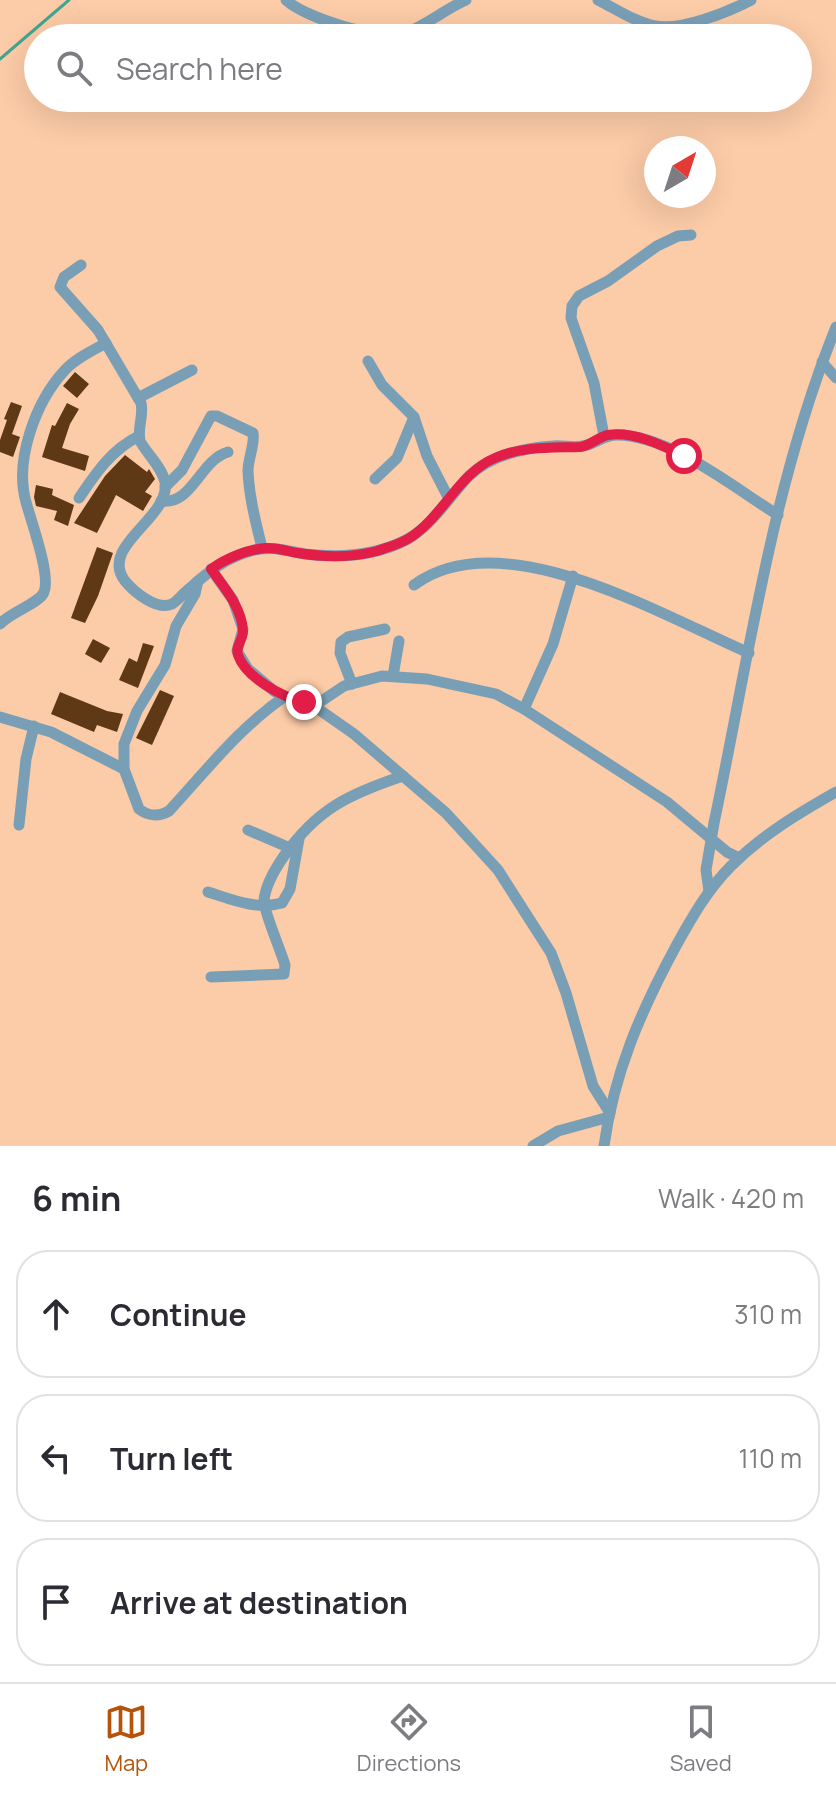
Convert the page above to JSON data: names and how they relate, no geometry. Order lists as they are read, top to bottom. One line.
{"north":"top right","page":{"search":"Search here","heading":["6 min","Walk · 420 m"],"list":[["Continue","310 m"],["Turn left","110 m"],"Arrive at destination"],"nav":["Map","Directions","Saved"]}}
